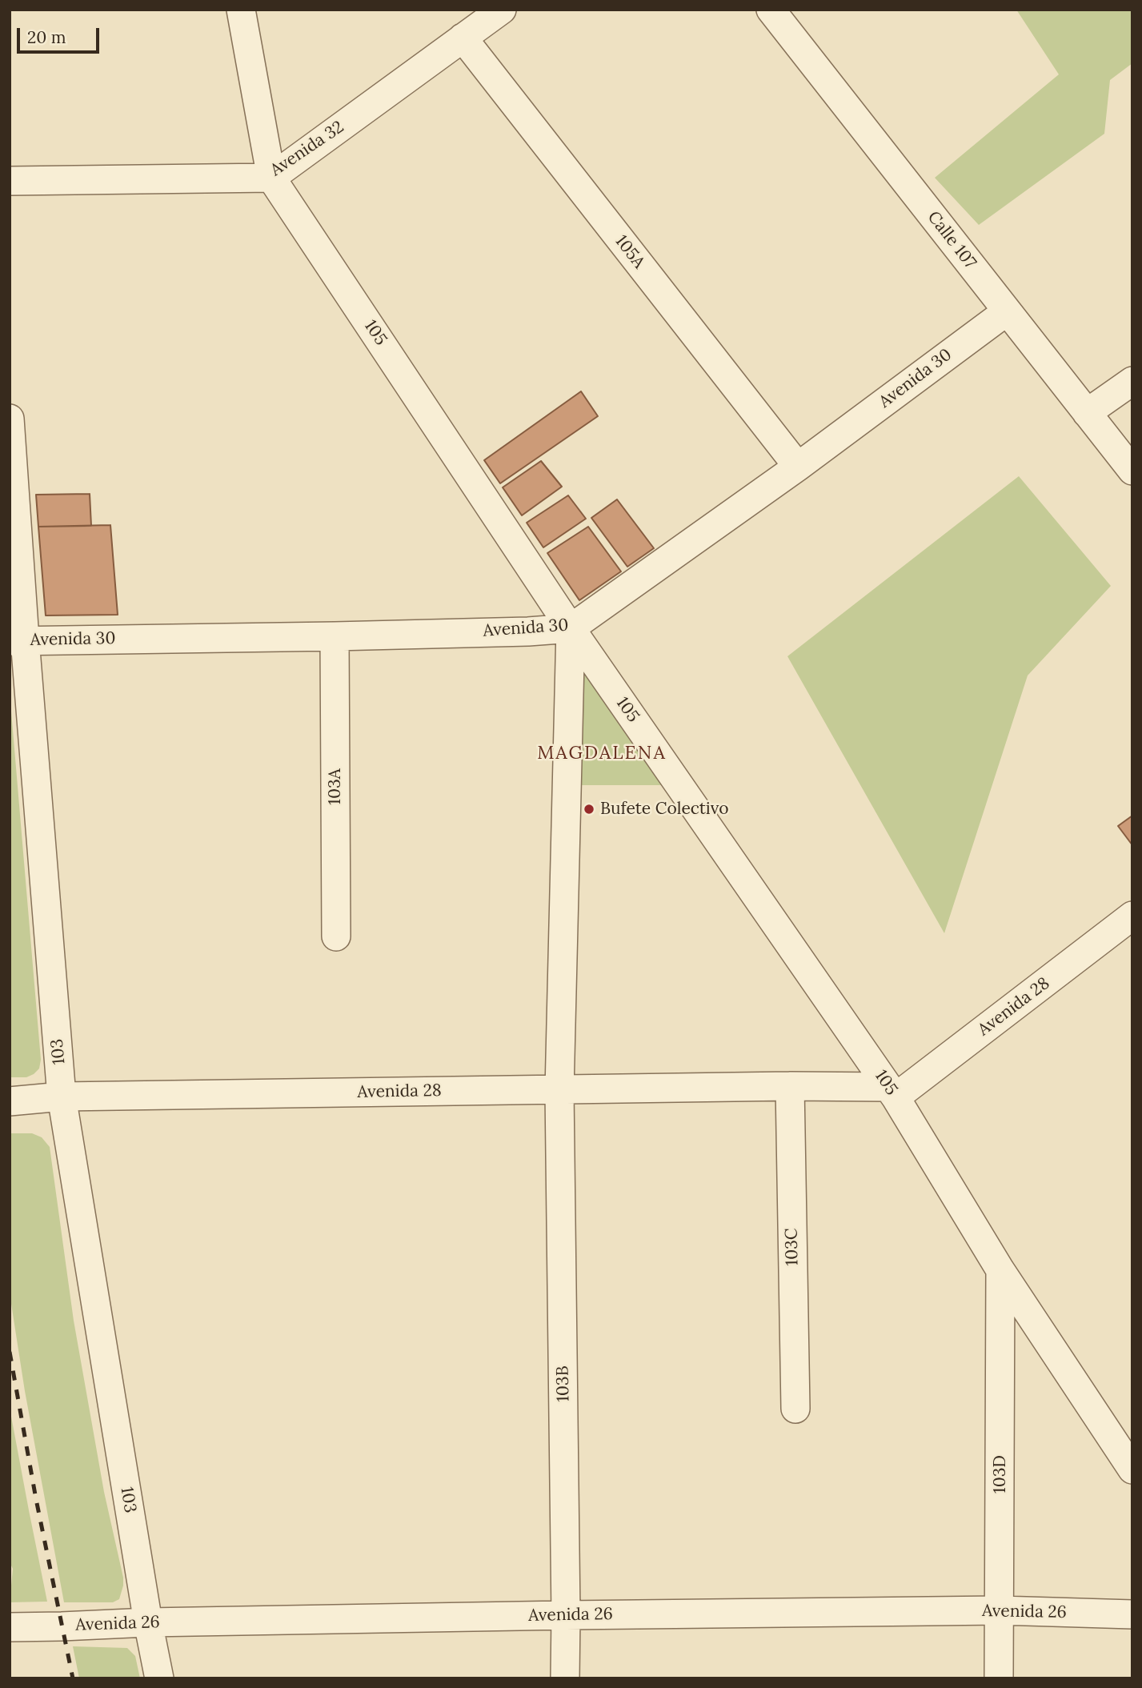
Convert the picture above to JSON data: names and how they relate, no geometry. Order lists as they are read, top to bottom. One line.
{"streets":{"street":["Avenida 32","Calle 107","105A","105","Avenida 30","103A","Avenida 28","103","103C","103B","103D","Avenida 26"]},"crossings":[["Avenida 32","105A"],["Avenida 32","105"],["Calle 107","Avenida 30"],["105A","Avenida 30"],["105","Avenida 30"],["105","Avenida 28"],["105","103B"],["105","103D"],["Avenida 30","103A"],["Avenida 30","103"],["Avenida 30","103B"],["Avenida 28","103"],["Avenida 28","103C"],["Avenida 28","103B"],["103","Avenida 26"],["103B","Avenida 26"],["103D","Avenida 26"]],"districts":["MAGDALENA"],"places":["Bufete Colectivo"],"scale_bar":"20 m"}
